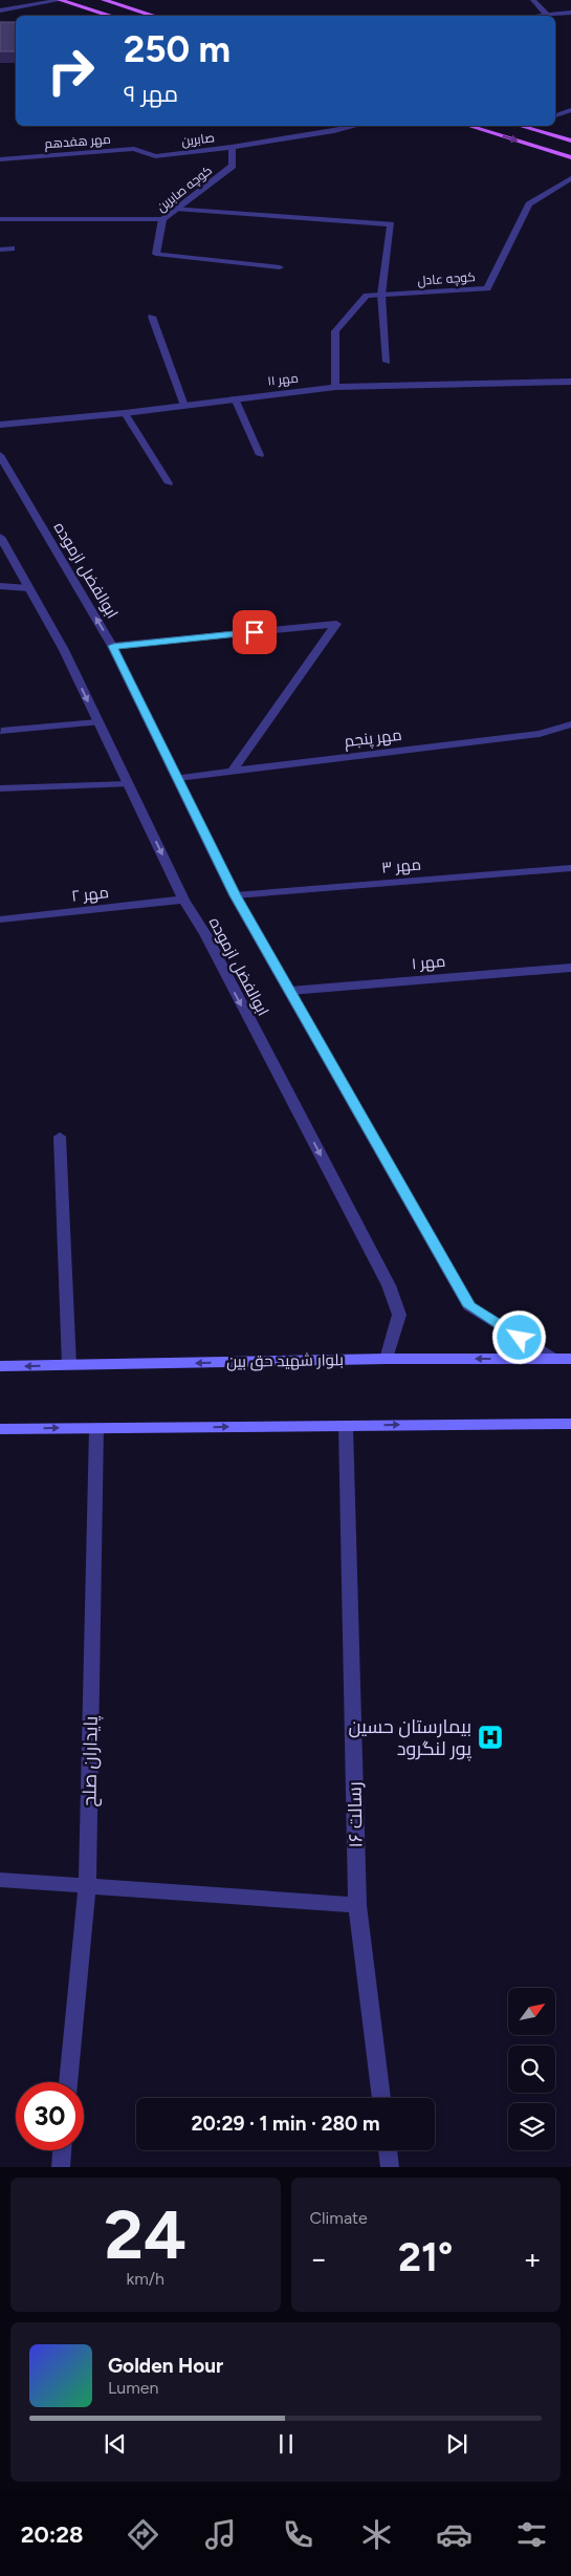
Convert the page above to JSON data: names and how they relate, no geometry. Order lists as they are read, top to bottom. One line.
{"streets":{"main road":["بلوار شهید حق بین"],"street":["صابرین","مهر هفدهم","کوچه صابرین","کوچه عادل","مهر ۱۱","ابوالفضل ازموده","مهر پنجم","مهر ۳","مهر ۲","مهر ۱","پایداران صلح","رسالت ۱۶"]},"crossings":[["صابرین","مهر هفدهم"],["صابرین","کوچه صابرین"],["کوچه عادل","مهر ۱۱"],["ابوالفضل ازموده","مهر پنجم"],["ابوالفضل ازموده","مهر ۳"],["ابوالفضل ازموده","مهر ۲"],["ابوالفضل ازموده","مهر ۱"],["ابوالفضل ازموده","بلوار شهید حق بین"]],"places":{"hospital":["بیمارستان حسین پور لنگرود"]},"north":"top right","page":{"turn":["250 m","مهر ۹"],"limit":"30","trip":"20:29 · 1 min · 280 m","tile":[["24","km/h"],"Climate"],"heat":["−","21°","+"],"song":["Golden Hour","Lumen"],"tabs":"20:28"}}
